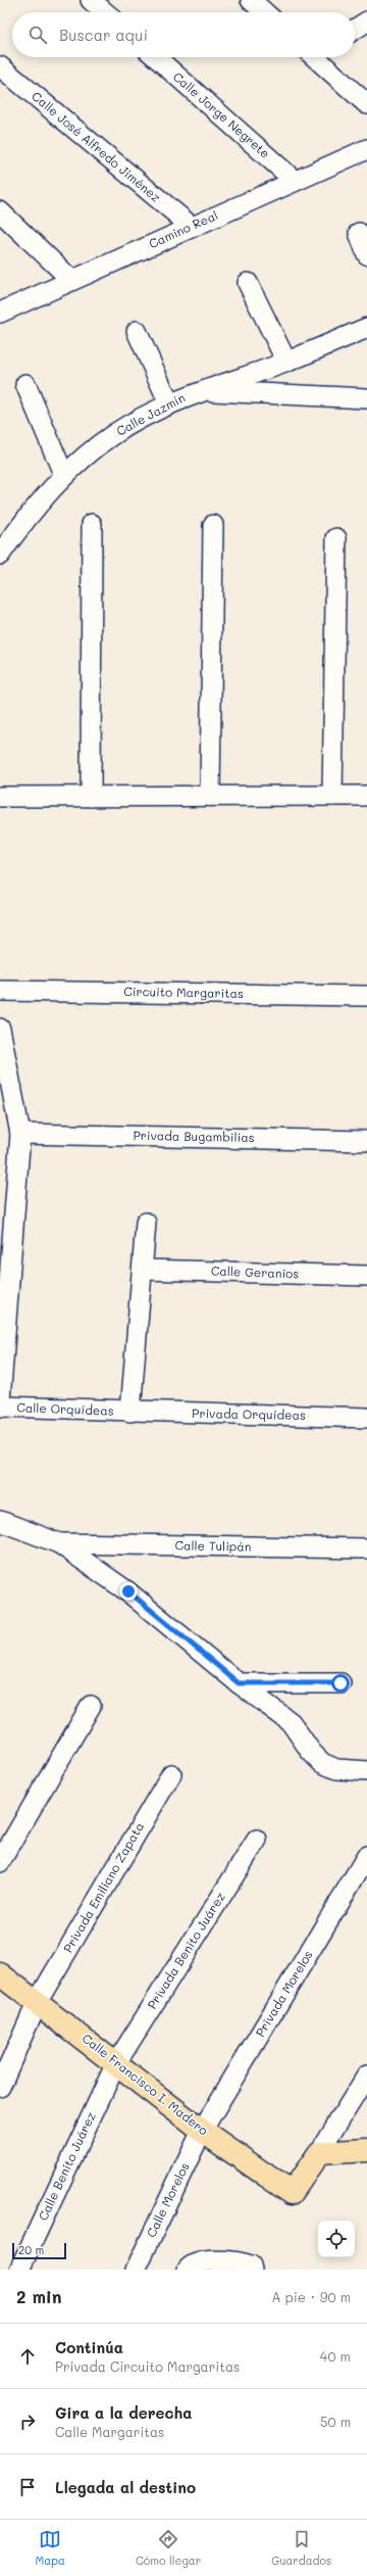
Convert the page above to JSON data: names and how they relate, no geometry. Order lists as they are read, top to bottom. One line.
{"streets":{"main road":["Calle Francisco I. Madero"],"street":["Calle Jorge Negrete","Calle José Alfredo Jiménez","Camino Real","Calle Jazmín","Circuito Margaritas","Privada Bugambilias","Calle Geranios","Calle Orquídeas","Privada Orquídeas","Calle Tulipán","Privada Emiliano Zapata","Privada Benito Juárez","Privada Morelos","Calle Benito Juárez","Calle Morelos"]},"crossings":[["Calle Jorge Negrete","Camino Real"],["Calle José Alfredo Jiménez","Camino Real"],["Calle Orquídeas","Privada Orquídeas"],["Privada Emiliano Zapata","Calle Francisco I. Madero"],["Privada Benito Juárez","Calle Francisco I. Madero"],["Privada Benito Juárez","Calle Benito Juárez"],["Privada Morelos","Calle Francisco I. Madero"],["Privada Morelos","Calle Morelos"],["Calle Francisco I. Madero","Calle Benito Juárez"],["Calle Francisco I. Madero","Calle Morelos"]],"scale_bar":"20 m","page":{"search":"Buscar aquí","scale":"20 m","heading":["2 min","A pie · 90 m"],"list":[["Continúa","Privada Circuito Margaritas","40 m"],["Gira a la derecha","Calle Margaritas","50 m"],"Llegada al destino"],"nav":["Mapa","Cómo llegar","Guardados"]}}
